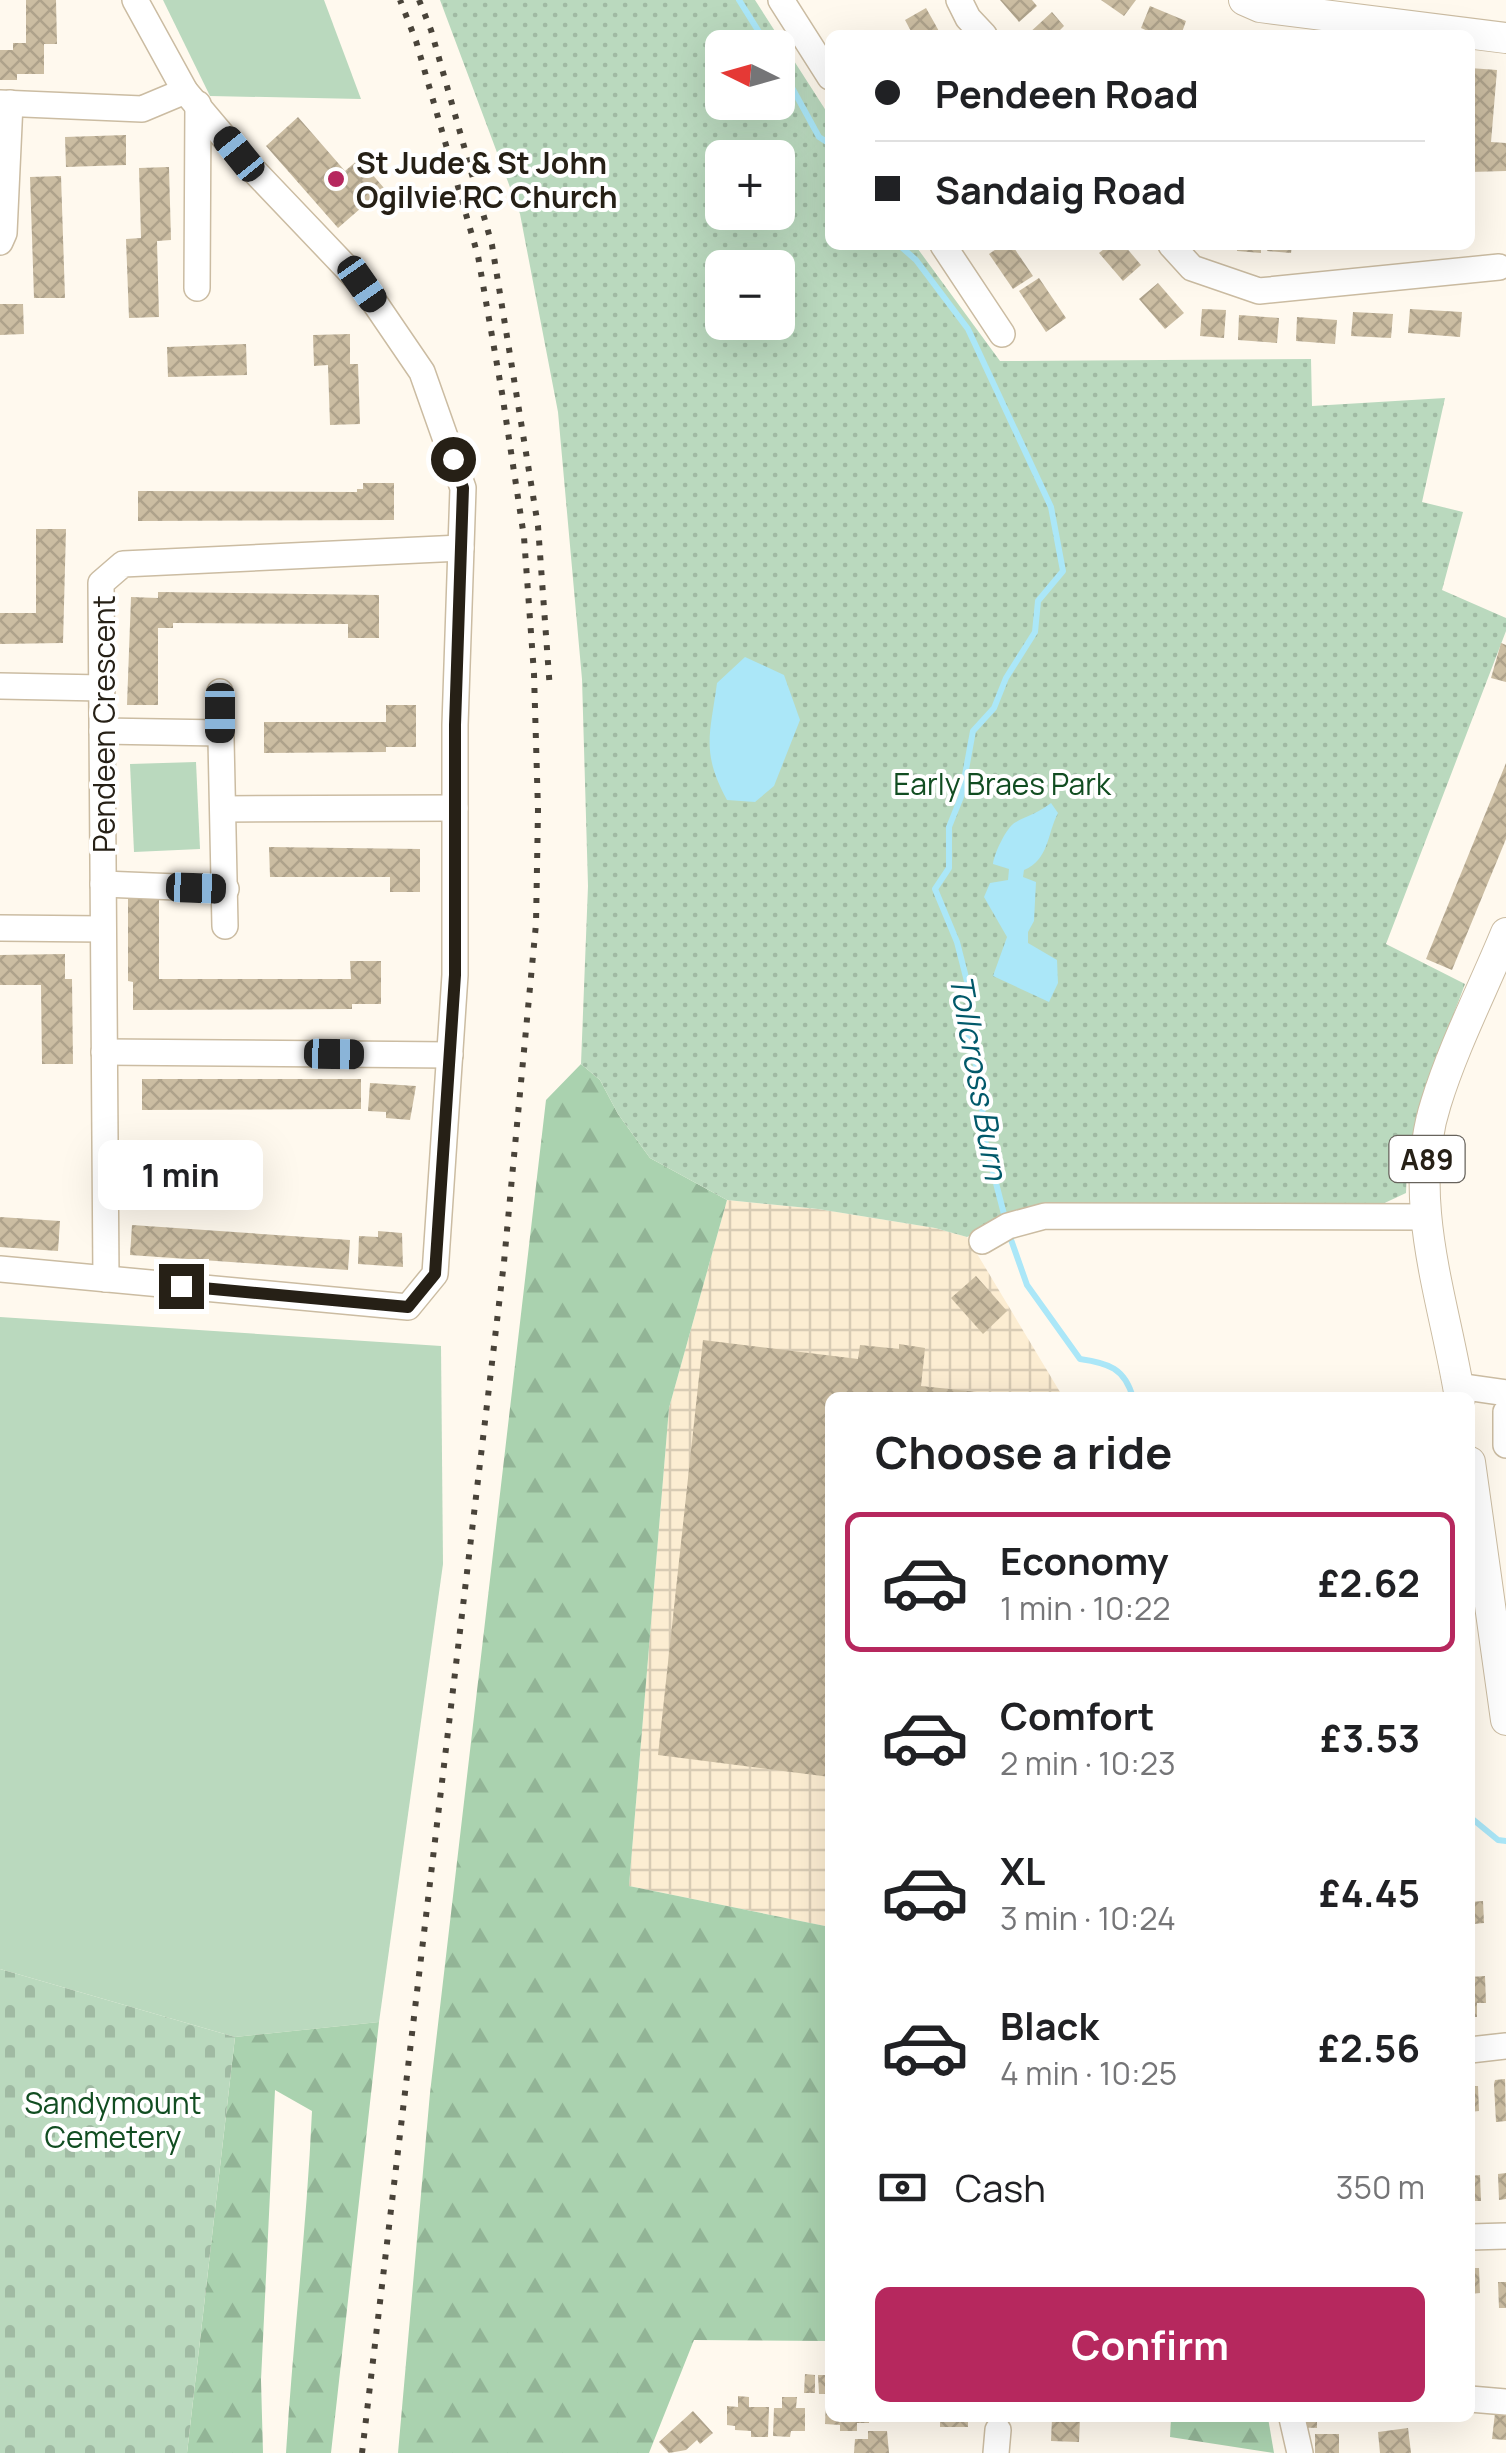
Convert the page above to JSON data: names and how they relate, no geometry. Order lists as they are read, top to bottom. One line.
{"streets":{"main road":["A89"],"street":["Pendeen Crescent"]},"water":["Tollcross Burn"],"parks":["Early Braes Park","Sandymount Cemetery"],"places":["St Jude & St John Ogilvie RC Church"],"north":"left","page":{"map_buttons":["+","−"],"banner":["Pendeen Road","Sandaig Road"],"bubble":"1 min","heading":"Choose a ride","list":[{"name":"Economy","note":"1 min · 10:22","value":"£2.62"},{"name":"Comfort","note":"2 min · 10:23","value":"£3.53"},{"name":"XL","note":"3 min · 10:24","value":"£4.45"},{"name":"Black","note":"4 min · 10:25","value":"£2.56"}],"pay":["Cash","350 m"],"buttons":"Confirm"}}
